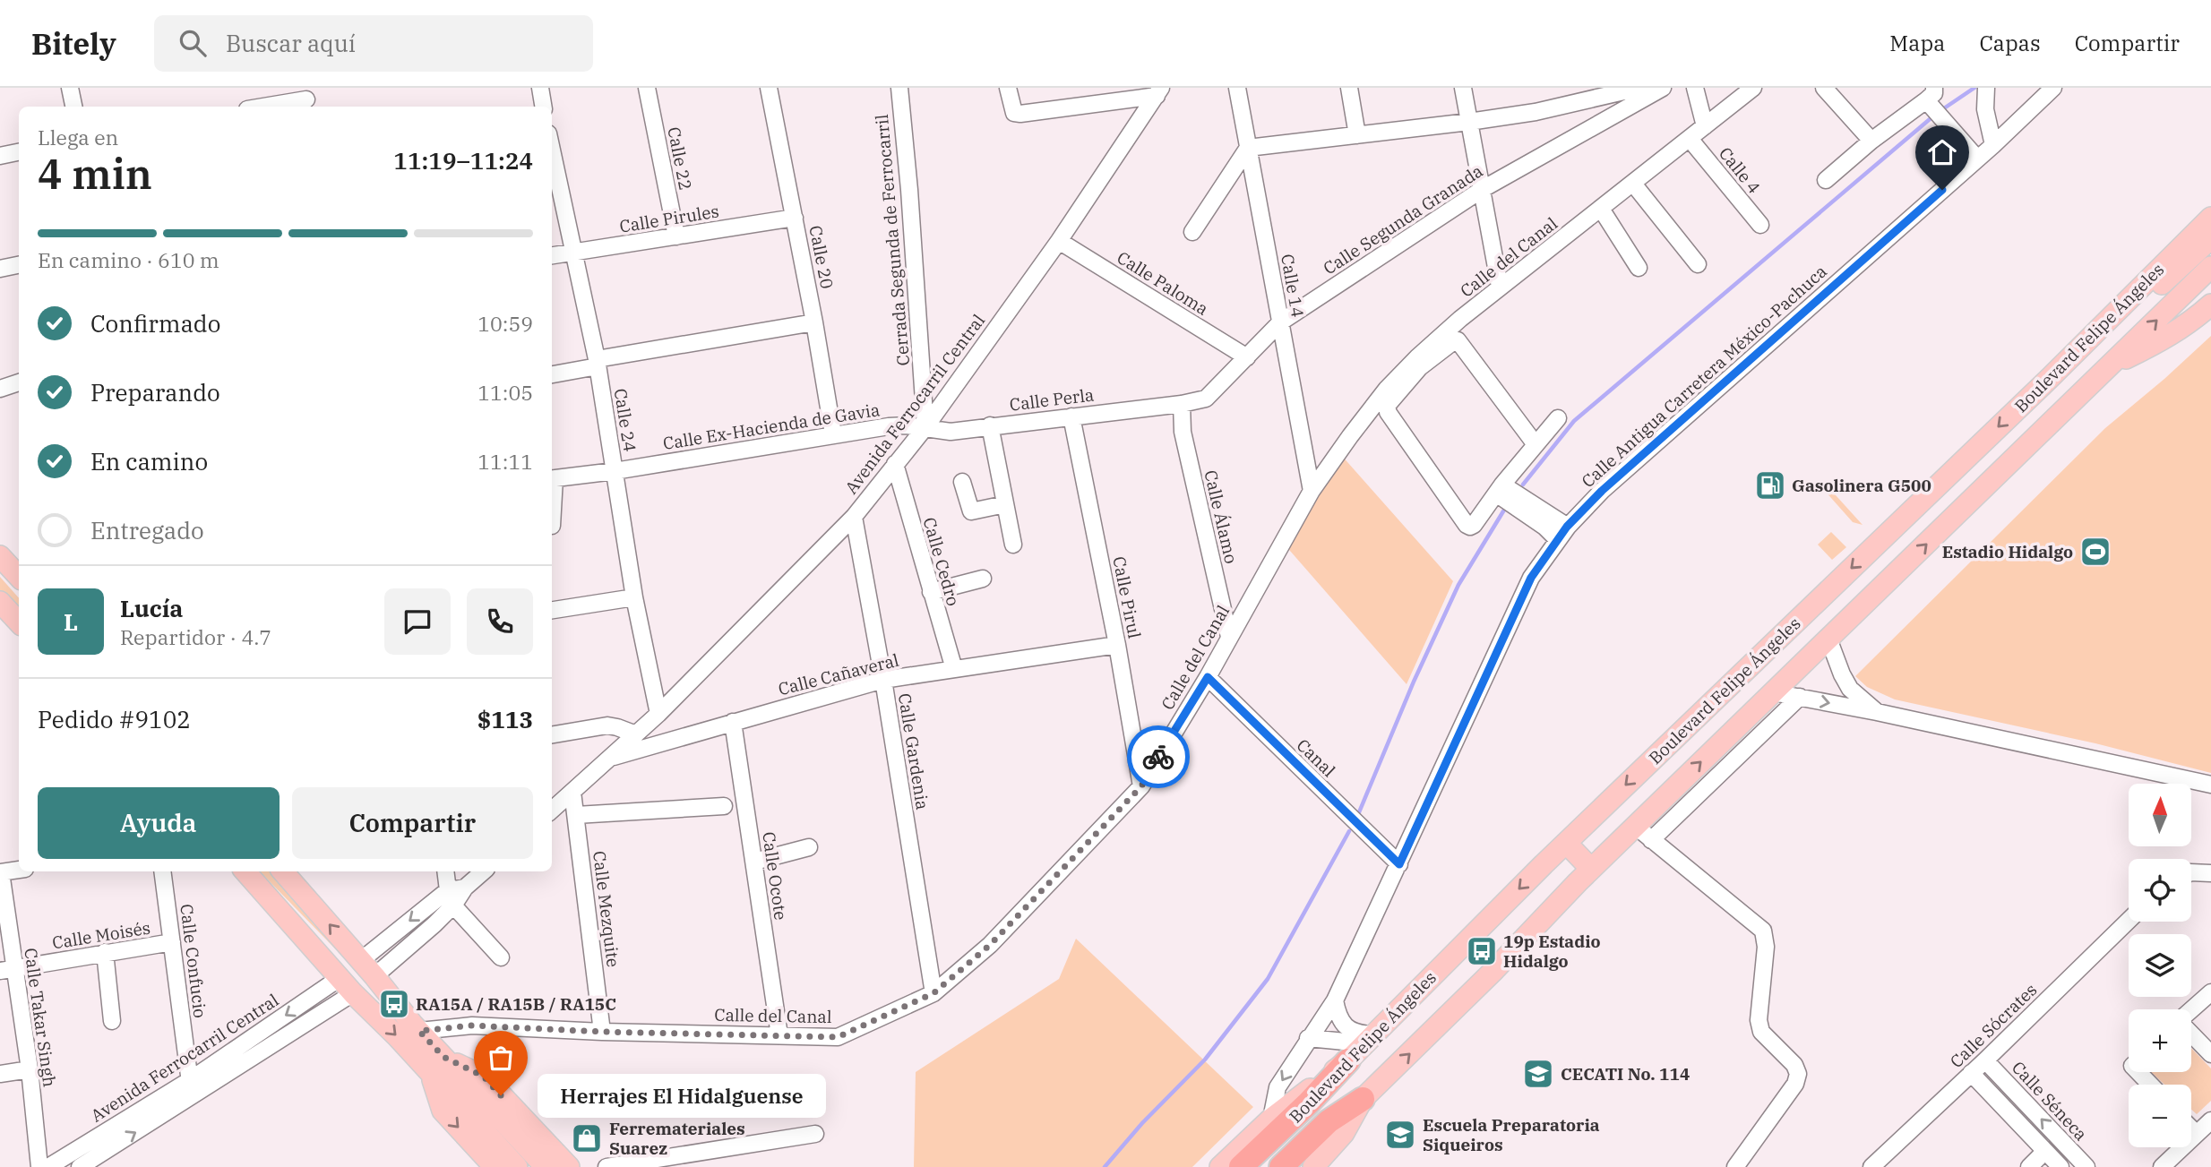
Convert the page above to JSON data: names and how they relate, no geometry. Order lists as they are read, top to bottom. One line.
{"streets":{"highway":["Boulevard Felipe Ángeles"],"street":["Calle 22","Calle 4","Calle Pirules","Calle Segunda Granada","Cerrada Segunda de Ferrocarril","Calle 20","Calle del Canal","Calle Paloma","Calle 14","Calle Antigua Carretera México-Pachuca","Calle Perla","Avenida Ferrocarril Central","Calle 24","Calle Ex-Hacienda de Gavia","Calle Álamo","Calle Cedro","Calle Pirul","Calle Cañaveral","Calle Gardenia","Canal","Calle Ocote","Calle Mezquite","Calle Moisés","Calle Confucio","Calle Takar Singh","Calle Sócrates","Calle Séneca"]},"crossings":[["Calle 22","Calle Pirules"],["Calle 4","Calle del Canal"],["Calle Pirules","Calle 20"],["Calle Pirules","Calle 24"],["Calle Segunda Granada","Calle Paloma"],["Calle Segunda Granada","Calle 14"],["Calle Segunda Granada","Calle Perla"],["Calle Segunda Granada","Calle Álamo"],["Cerrada Segunda de Ferrocarril","Calle Perla"],["Cerrada Segunda de Ferrocarril","Avenida Ferrocarril Central"],["Cerrada Segunda de Ferrocarril","Calle Ex-Hacienda de Gavia"],["Calle 20","Calle Ex-Hacienda de Gavia"],["Calle del Canal","Calle 14"],["Calle del Canal","Calle Álamo"],["Calle del Canal","Calle Pirul"],["Calle del Canal","Calle Gardenia"],["Calle del Canal","Canal"],["Calle del Canal","Calle Ocote"],["Calle del Canal","Calle Mezquite"],["Calle Paloma","Avenida Ferrocarril Central"],["Calle Antigua Carretera México-Pachuca","Canal"],["Calle Perla","Avenida Ferrocarril Central"],["Calle Perla","Calle Ex-Hacienda de Gavia"],["Calle Perla","Calle Álamo"],["Calle Perla","Calle Pirul"],["Avenida Ferrocarril Central","Calle 24"],["Avenida Ferrocarril Central","Calle Ex-Hacienda de Gavia"],["Avenida Ferrocarril Central","Calle Cedro"],["Avenida Ferrocarril Central","Calle Cañaveral"],["Avenida Ferrocarril Central","Calle Gardenia"],["Avenida Ferrocarril Central","Calle Mezquite"],["Avenida Ferrocarril Central","Calle Confucio"],["Calle 24","Calle Ex-Hacienda de Gavia"],["Calle Cedro","Calle Cañaveral"],["Calle Pirul","Calle Cañaveral"],["Calle Cañaveral","Calle Gardenia"],["Calle Cañaveral","Calle Ocote"],["Calle Moisés","Calle Confucio"],["Calle Moisés","Calle Takar Singh"],["Calle Sócrates","Calle Séneca"]],"places":{"fuel station":["Gasolinera G500"],"sports":["Estadio Hidalgo"],"bus stop":["19p Estadio Hidalgo","RA15A / RA15B / RA15C"],"school or university":["CECATI No. 114","Escuela Preparatoria Siqueiros"],"other":["Herrajes El Hidalguense"],"shop":["Ferremateriales Suarez"]},"north":"top","page":{"header":"Bitely","search":"Buscar aquí","nav":["Mapa","Capas","Compartir"],"heading":["4 min","Llega en","11:19–11:24"],"panel":["Lucía","Repartidor · 4.7","Pedido #9102","$113"],"bar":"En camino · 610 m","list":[["Confirmado","10:59"],["Preparando","11:05"],["En camino","11:11"],"Entregado"],"round":"L","buttons":["Ayuda","Compartir"],"map_buttons":["+","−"],"bubble":"Herrajes El Hidalguense"}}
